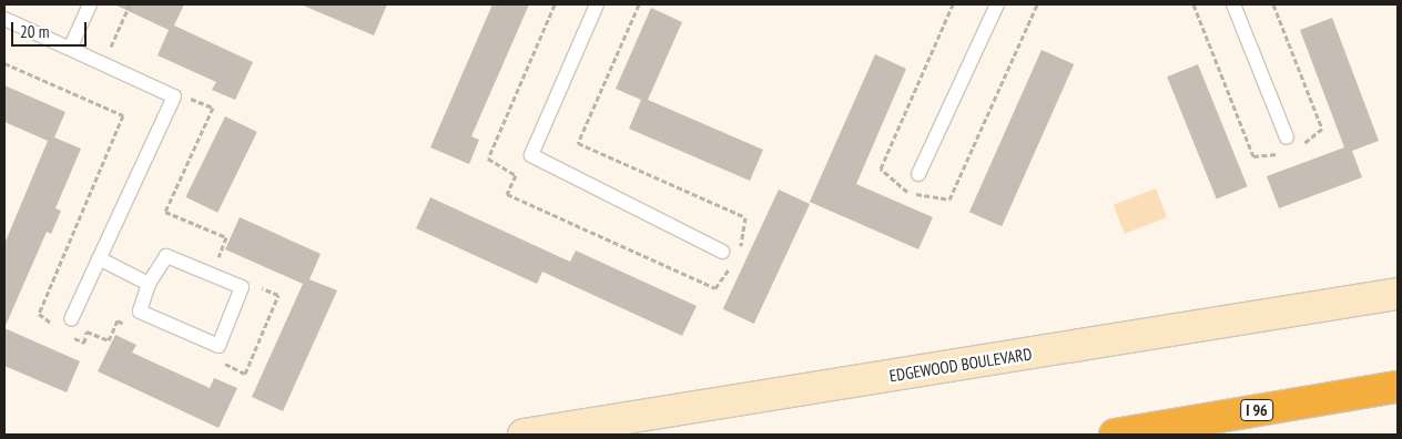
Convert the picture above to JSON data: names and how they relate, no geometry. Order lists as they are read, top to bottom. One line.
{"streets":{"highway":["I 96"],"street":["EDGEWOOD BOULEVARD"]},"scale_bar":"20 m"}
